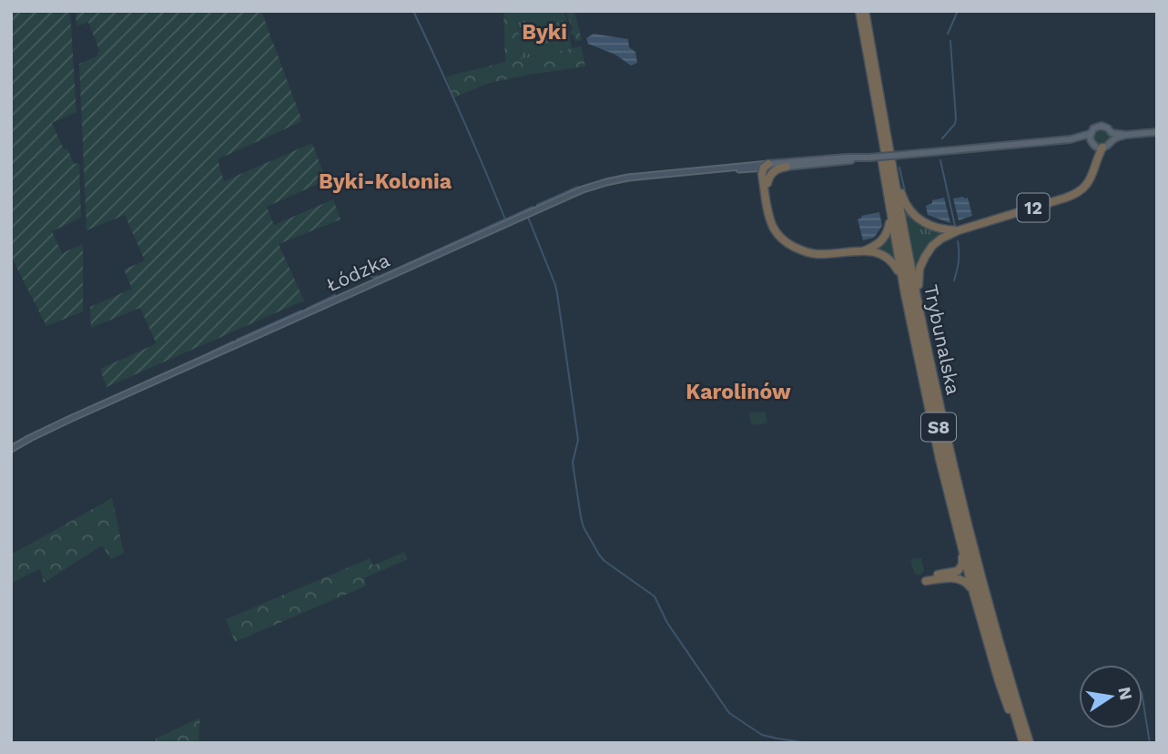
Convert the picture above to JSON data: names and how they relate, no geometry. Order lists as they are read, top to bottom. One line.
{"streets":{"highway":["12","Trybunalska","S8"],"main road":["Łódzka"]},"crossings":[["12","Łódzka"],["12","Trybunalska"]],"districts":["Byki","Byki-Kolonia","Karolinów"],"north":"right"}
